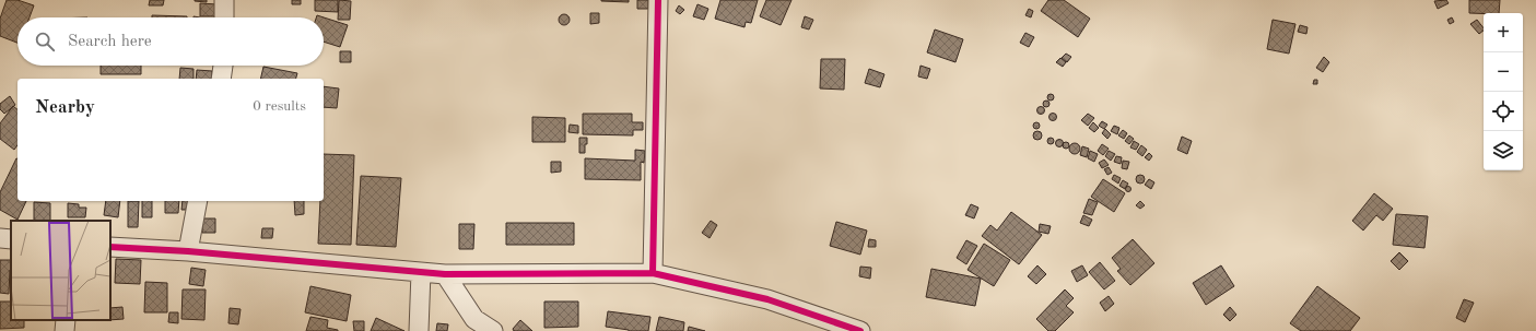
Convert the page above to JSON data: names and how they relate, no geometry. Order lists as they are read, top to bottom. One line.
{"page":{"map_buttons":["+","−"],"search":"Search here","heading":["Nearby","0 results"]}}
